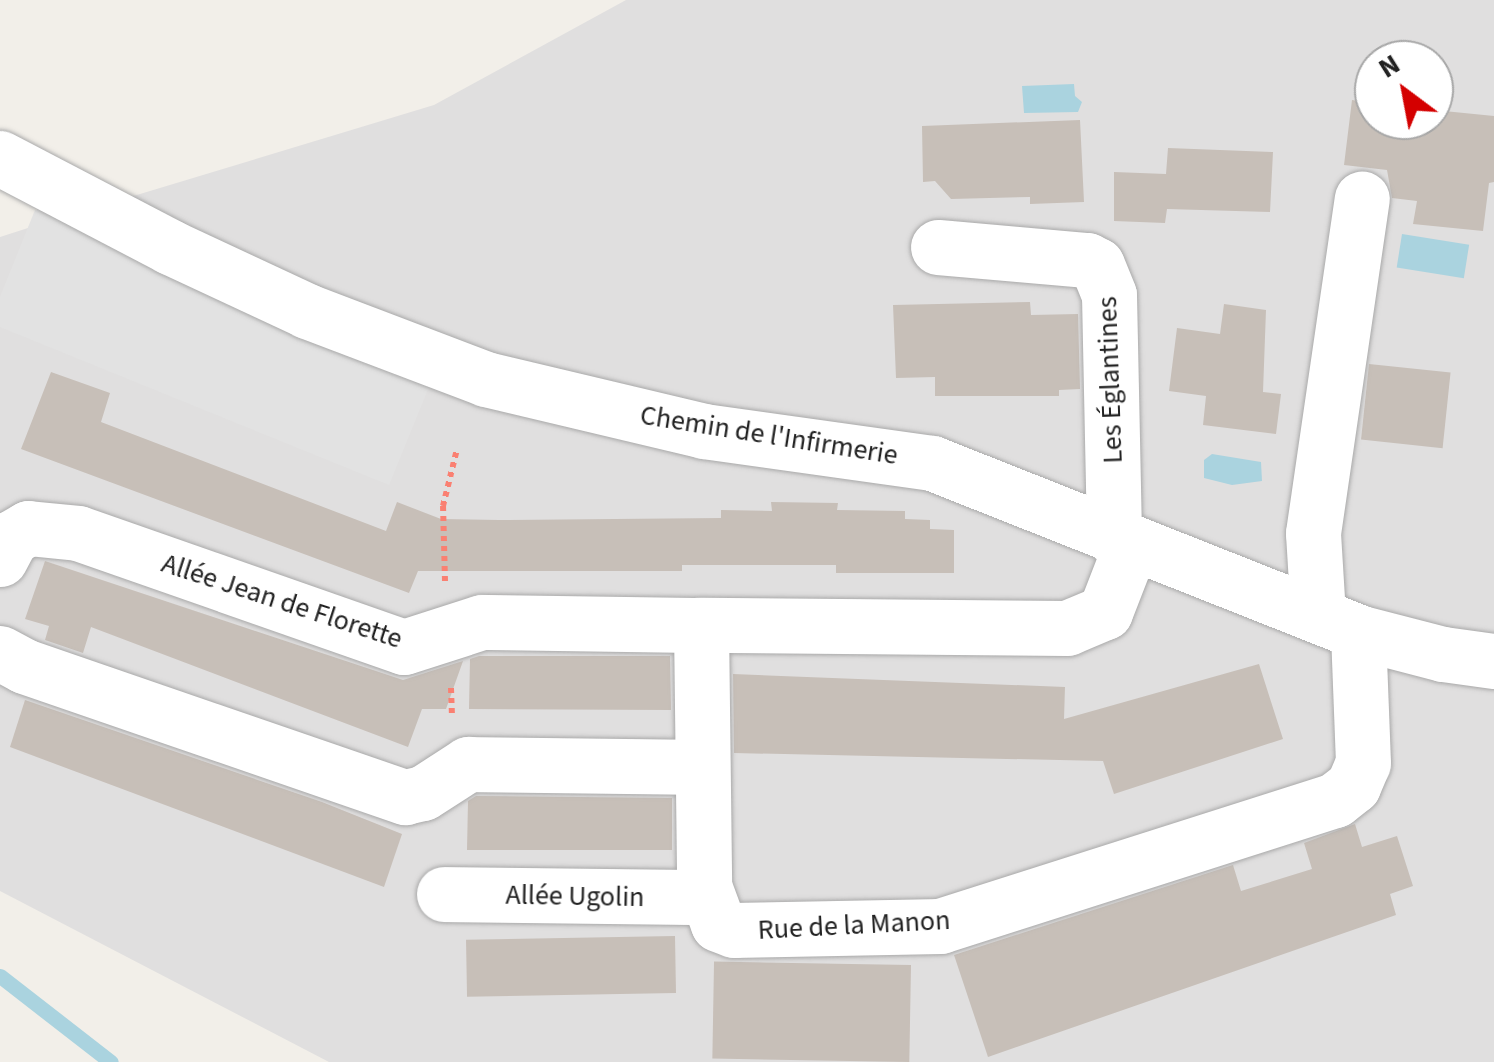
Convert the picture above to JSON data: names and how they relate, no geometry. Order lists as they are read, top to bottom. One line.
{"streets":{"street":["Les Églantines","Chemin de l'Infirmerie","Allée Jean de Florette","Allée Ugolin","Rue de la Manon"]},"crossings":[["Les Églantines","Chemin de l'Infirmerie"],["Chemin de l'Infirmerie","Rue de la Manon"],["Allée Ugolin","Rue de la Manon"]],"north":"top left"}
